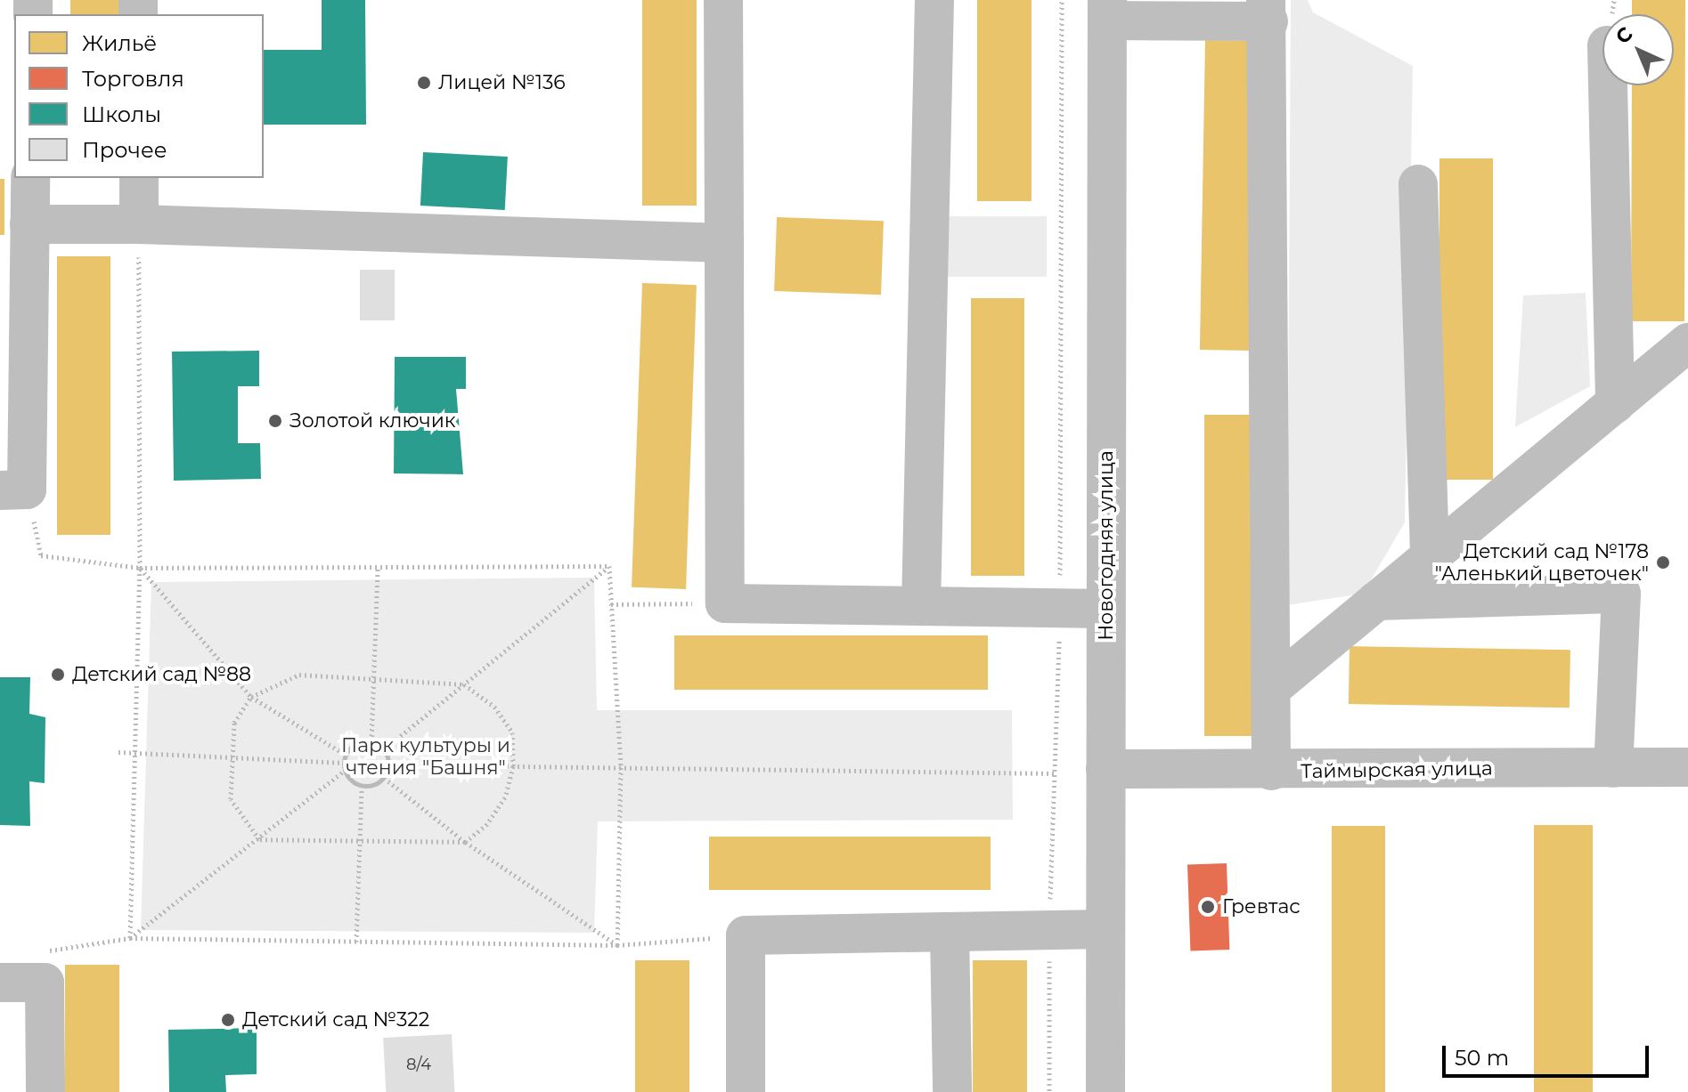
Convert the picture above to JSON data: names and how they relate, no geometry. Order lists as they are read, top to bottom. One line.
{"streets":{"street":["Новогодняя улица","Таймырская улица"]},"crossings":[["Новогодняя улица","Таймырская улица"]],"parks":["Парк культуры и чтения \"Башня\""],"places":["Лицей №136","Золотой ключик","Детский сад №178 \"Аленький цветочек\"","Детский сад №88","Гревтас","Детский сад №322"],"house_numbers":["8/4"],"legend":["Жильё","Торговля","Школы","Прочее"],"scale_bar":"50 m","north":"top left"}
